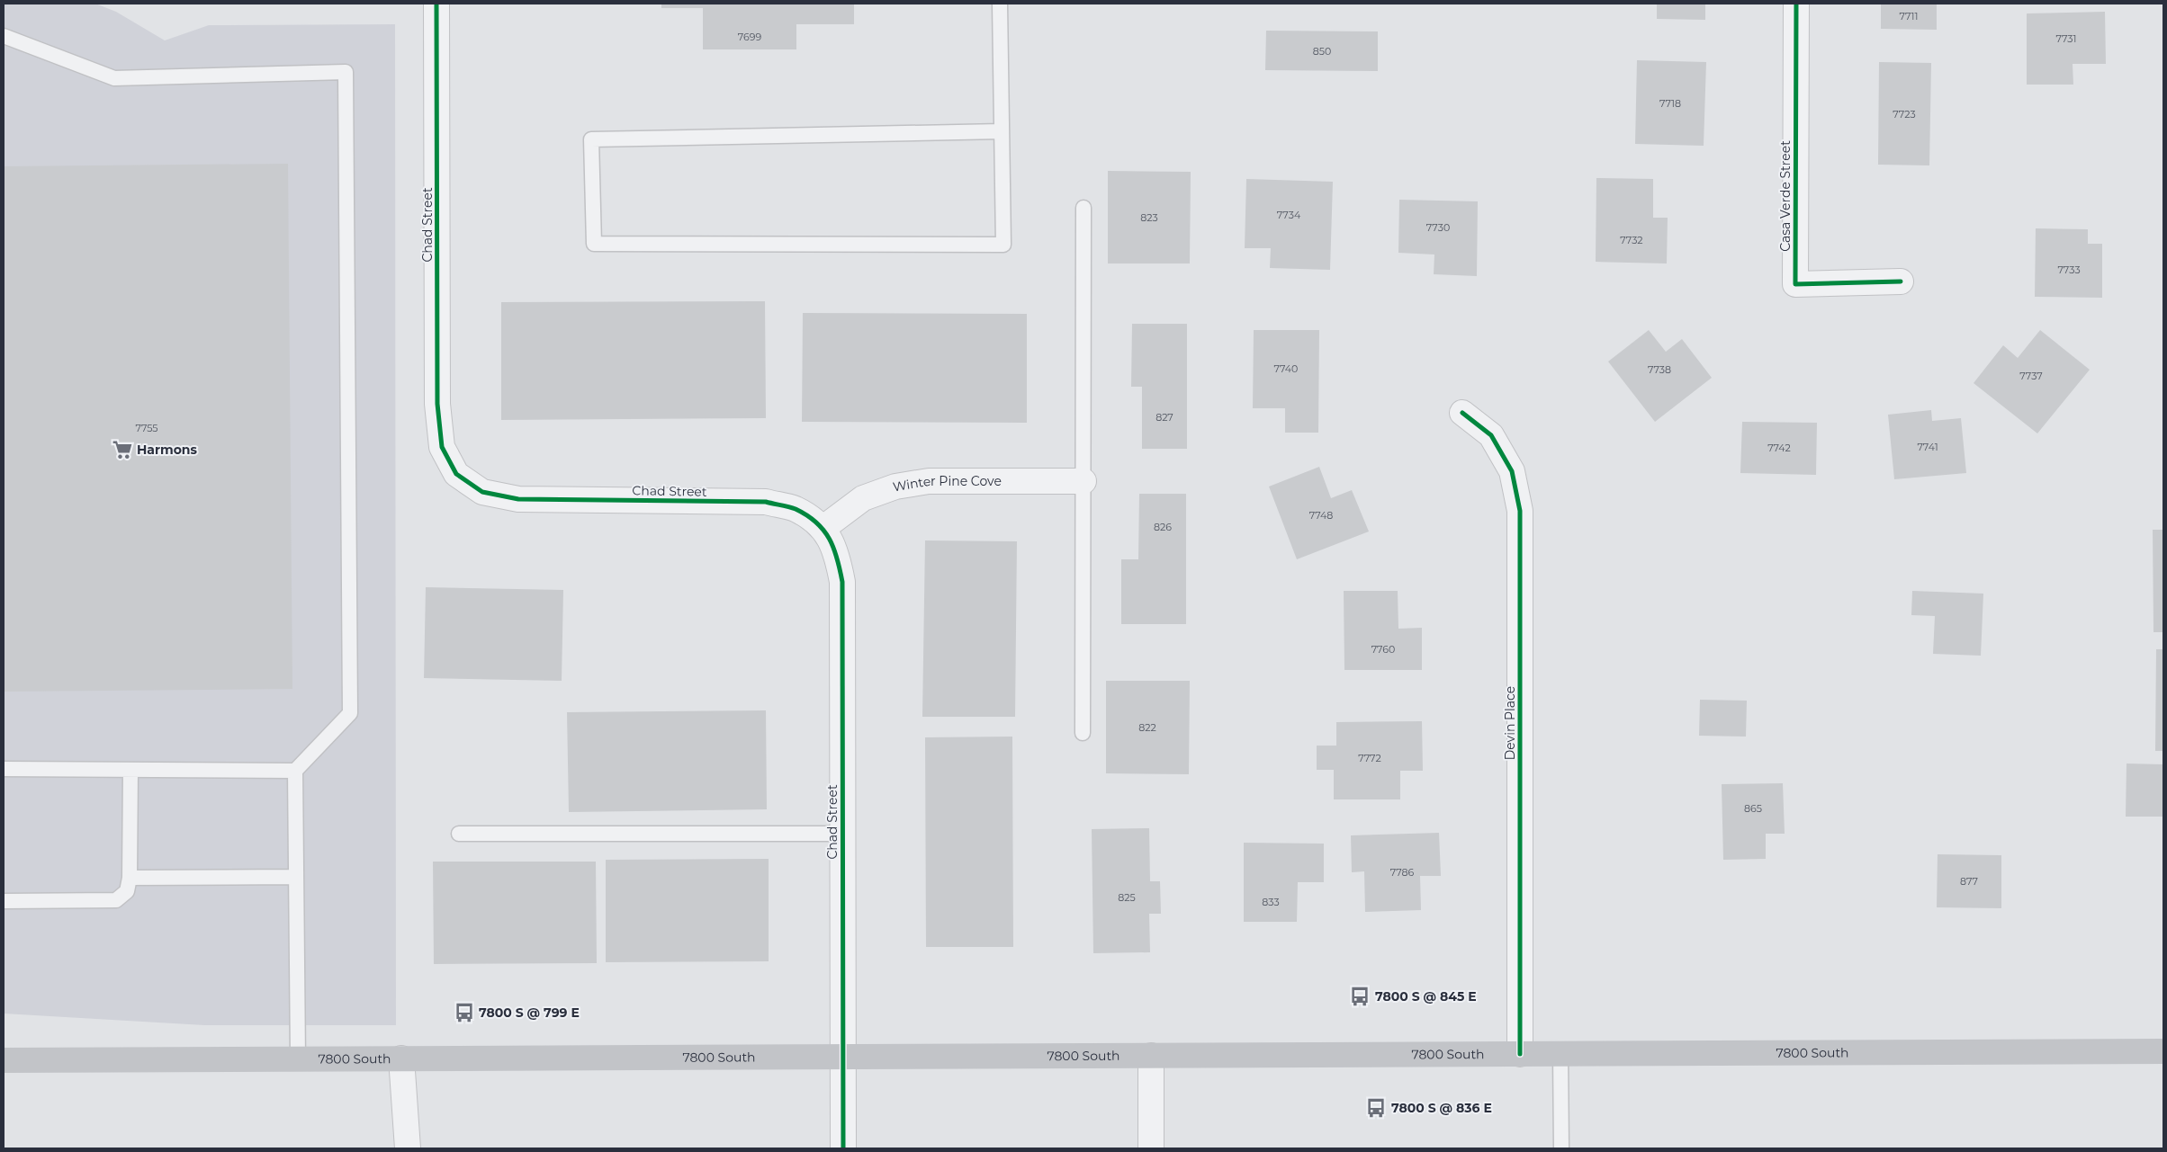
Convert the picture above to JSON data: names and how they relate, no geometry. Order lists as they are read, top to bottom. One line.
{"streets":{"main road":["7800 South"],"street":["Casa Verde Street","Chad Street","Winter Pine Cove","Devin Place"]},"crossings":[["Chad Street","Winter Pine Cove"],["Chad Street","7800 South"],["Devin Place","7800 South"]],"places":{"supermarket":["Harmons"],"bus stop":["7800 S @ 845 E","7800 S @ 799 E","7800 S @ 836 E"]},"house_numbers":["7711","7699","7731","850","7718","7723","7734","823","7730","7732","7733","7740","7738","7737","827","7755","7741","7742","7748","826","7760","822","7772","865","7786","877","825","833"]}
